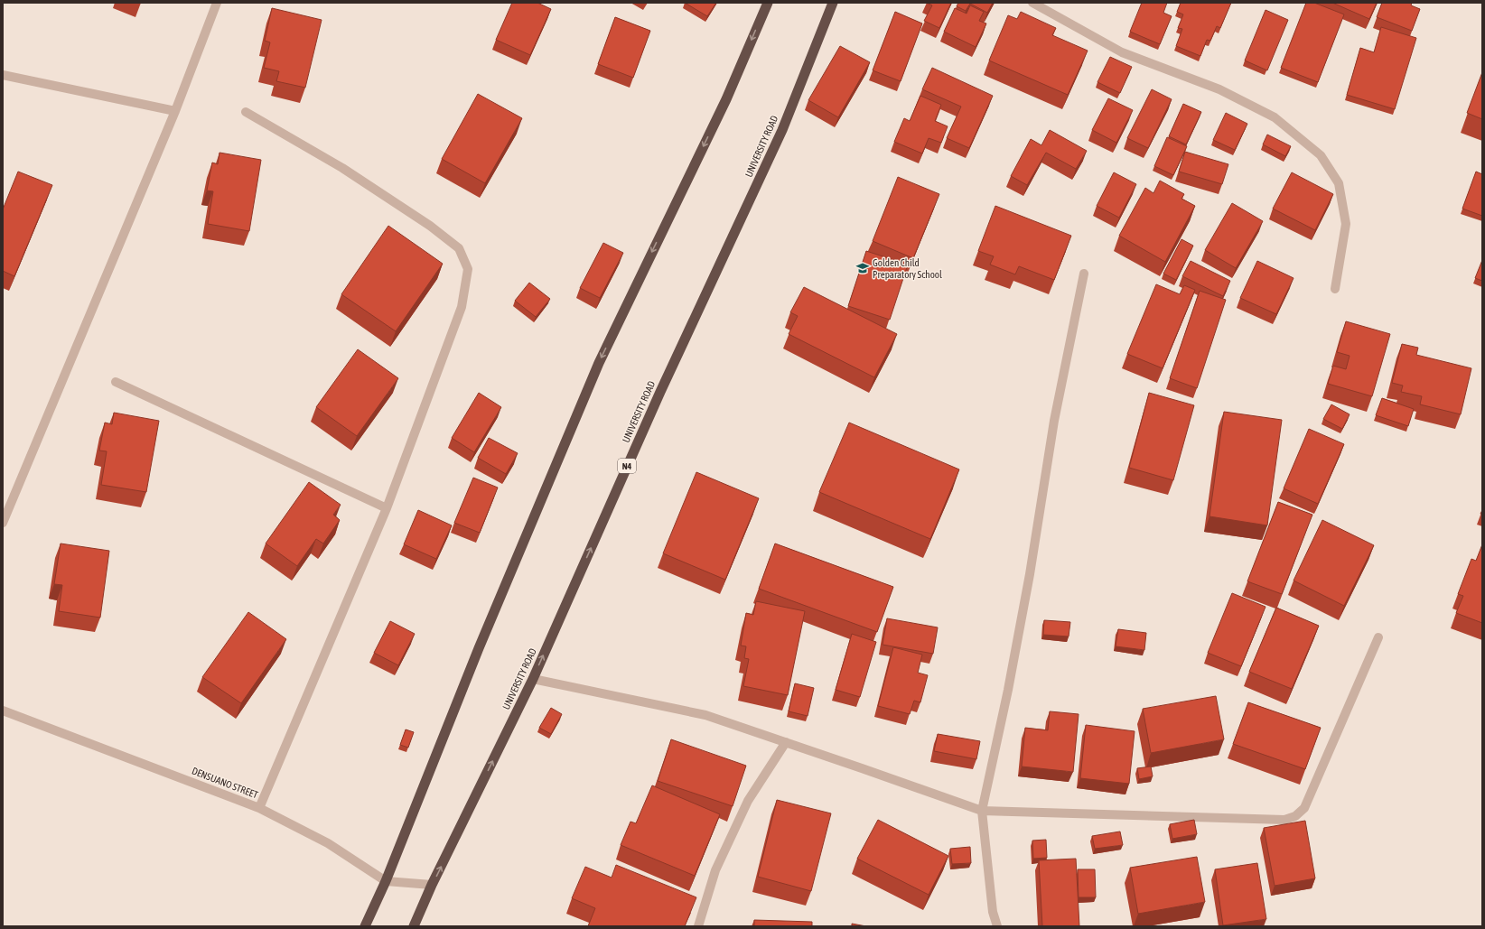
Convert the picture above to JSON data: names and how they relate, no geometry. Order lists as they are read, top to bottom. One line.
{"streets":{"highway":["UNIVERSITY ROAD","N4"],"street":["DENSUANO STREET"]},"crossings":[["UNIVERSITY ROAD","DENSUANO STREET"]],"places":{"school or university":["Golden Child Preparatory School"]}}
